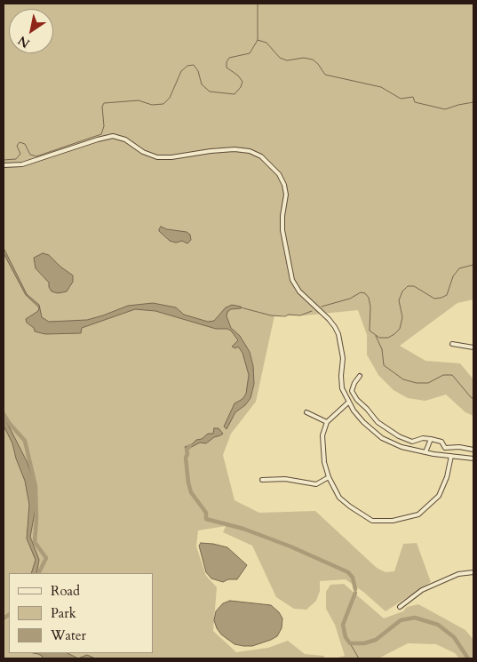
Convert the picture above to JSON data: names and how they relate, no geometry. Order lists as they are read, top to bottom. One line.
{"legend":["Road","Park","Water"],"north":"bottom left"}
